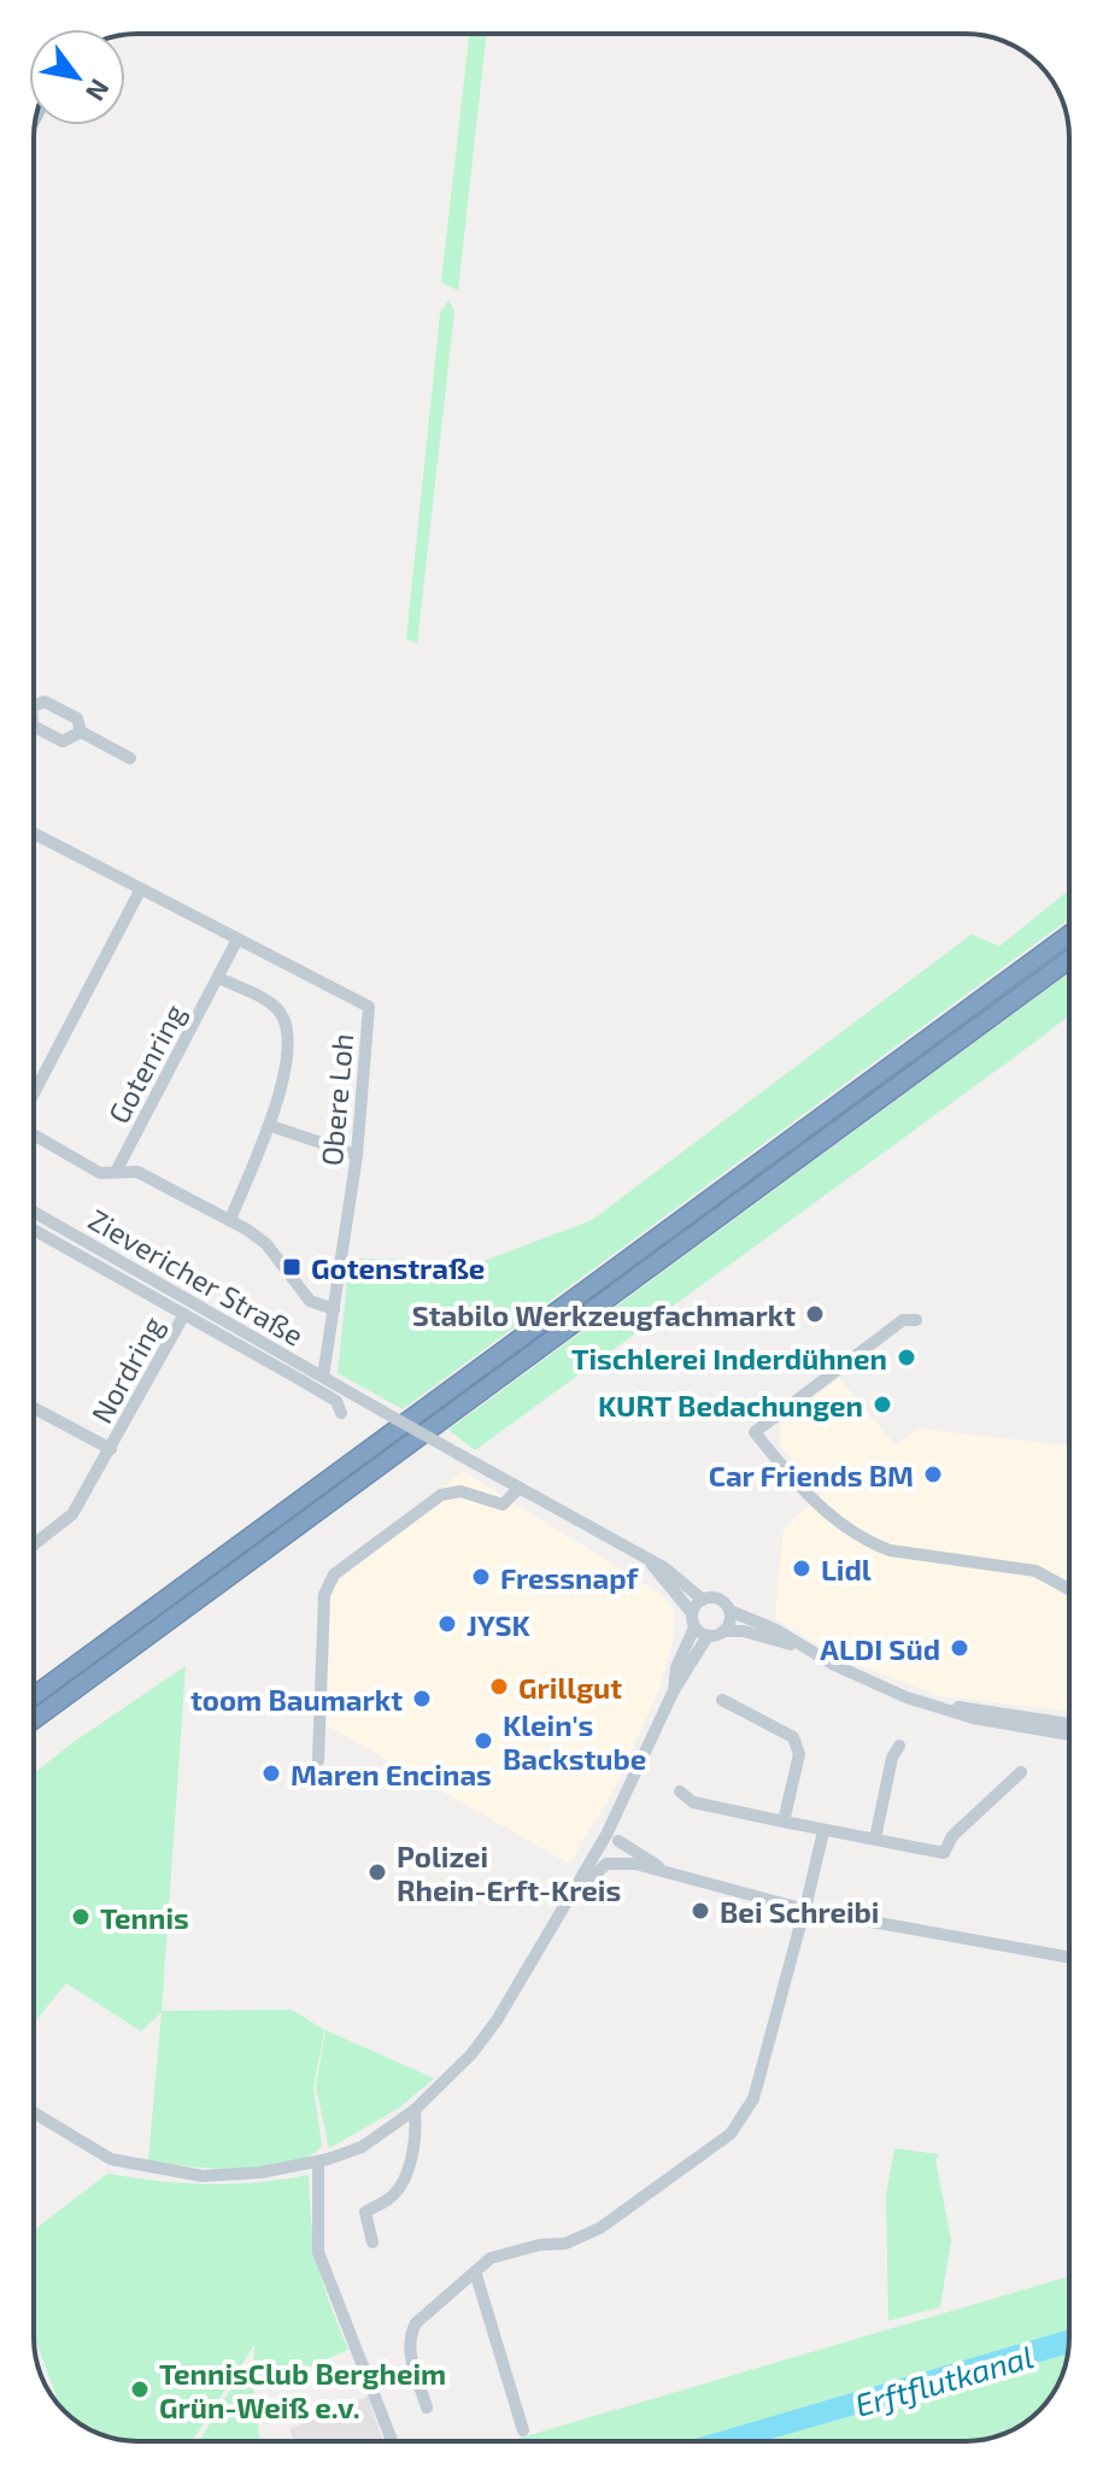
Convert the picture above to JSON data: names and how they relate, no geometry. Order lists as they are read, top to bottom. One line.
{"streets":{"street":["Gotenring","Obere Loh","Zievericher Straße","Nordring"]},"crossings":[["Gotenring","Obere Loh"],["Obere Loh","Zievericher Straße"],["Zievericher Straße","Nordring"]],"water":["Erftflutkanal"],"places":{"transit":["Gotenstraße"],"other":["Stabilo Werkzeugfachmarkt","Tischlerei Inderdühnen","KURT Bedachungen","Car Friends BM","Lidl","Fressnapf","JYSK","ALDI Süd","Grillgut","toom Baumarkt","Klein's Backstube","Maren Encinas","Polizei Rhein-Erft-Kreis","Bei Schreibi","Tennis","TennisClub Bergheim Grün-Weiß e.v."]},"north":"bottom right"}
